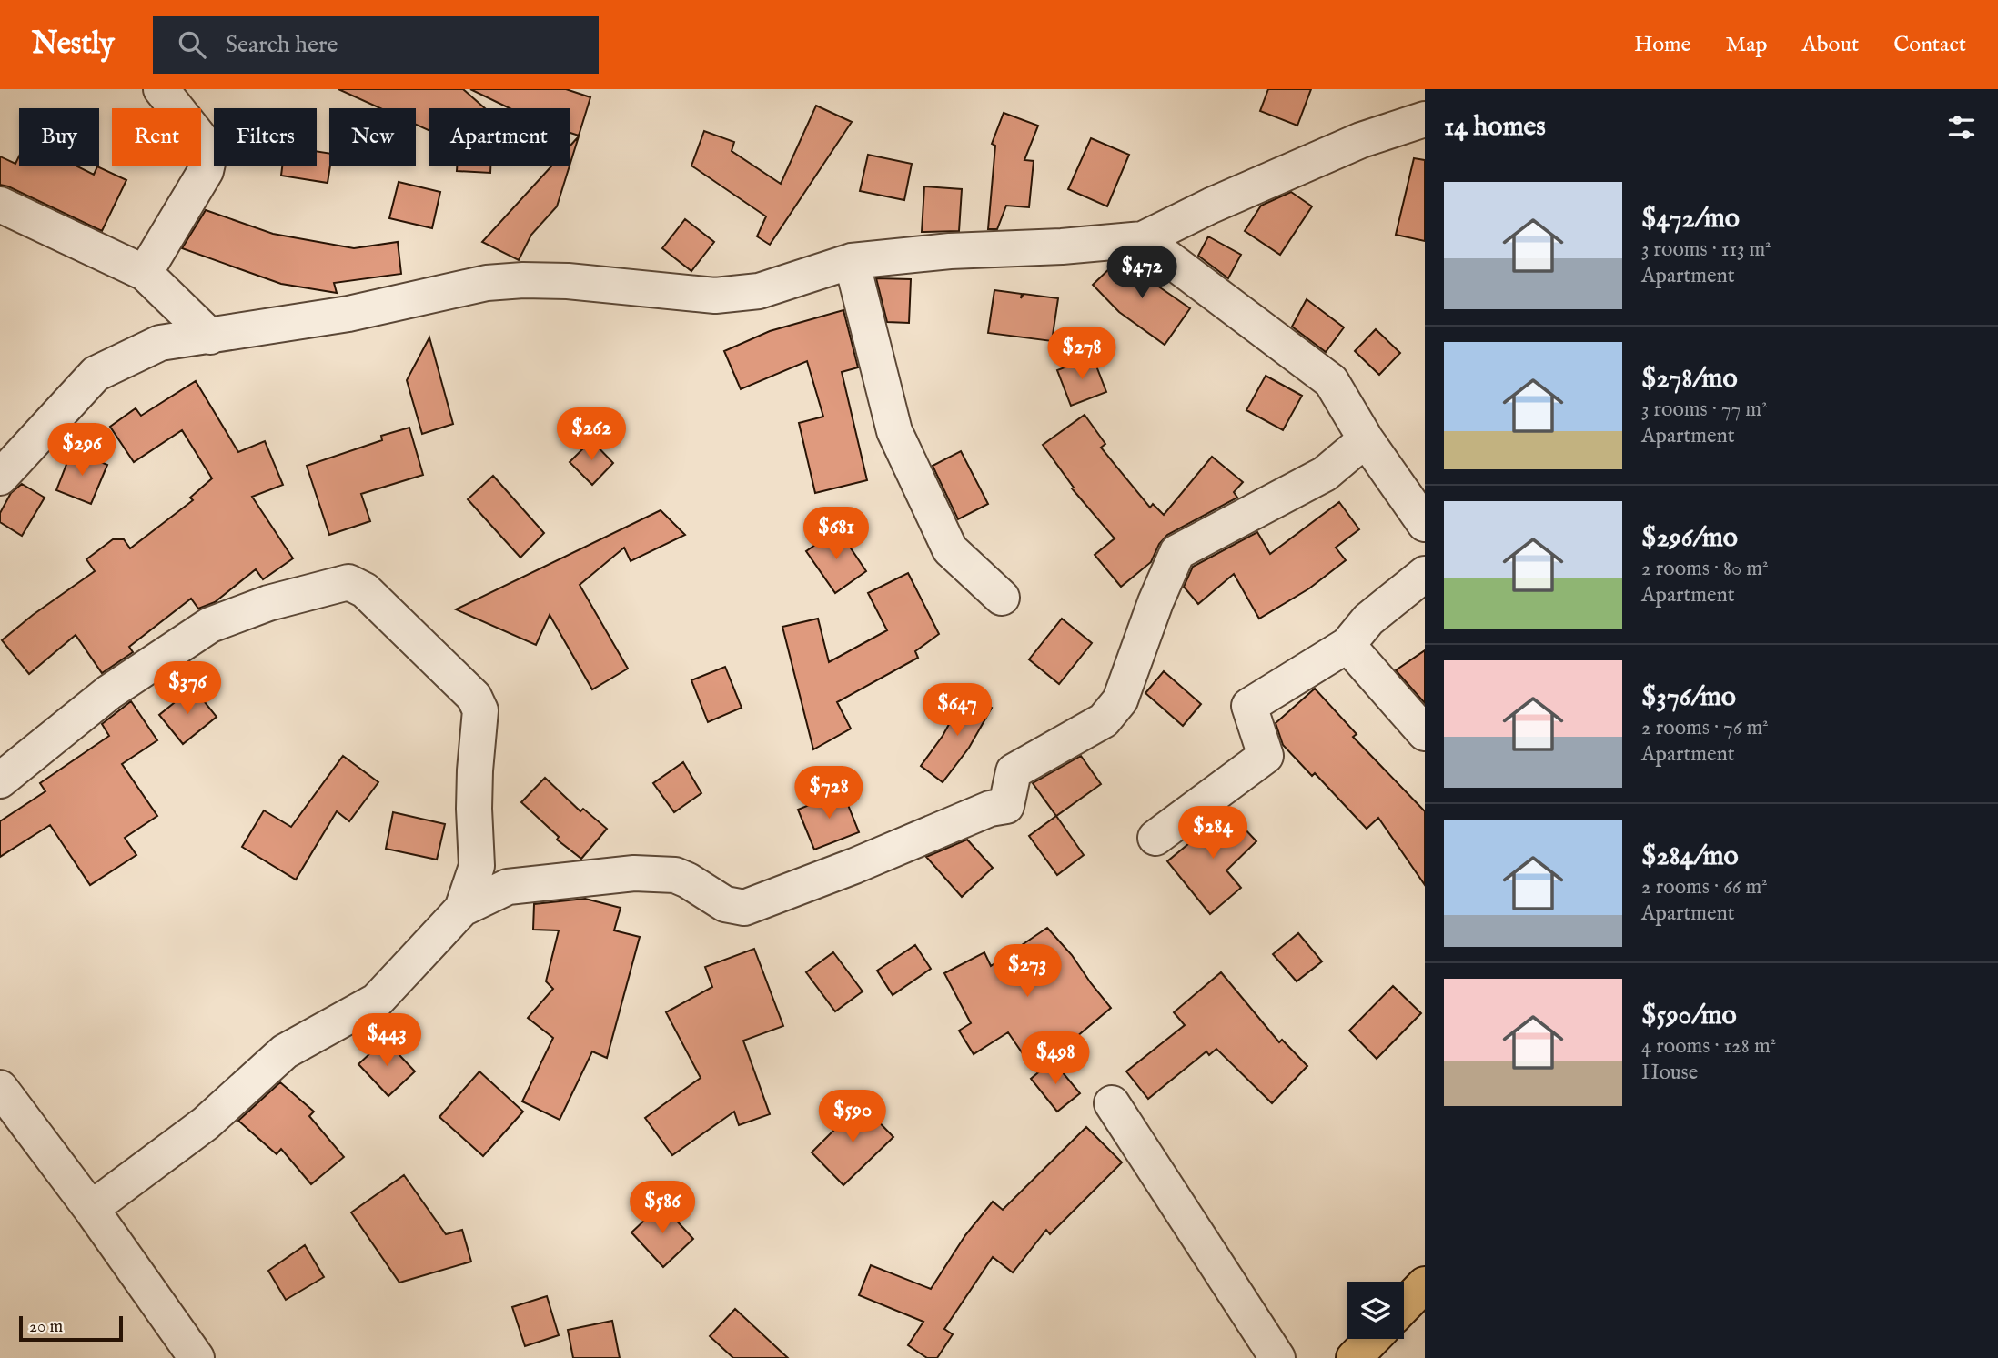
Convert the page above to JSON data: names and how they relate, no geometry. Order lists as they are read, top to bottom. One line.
{"scale_bar":"20 m","page":{"header":"Nestly","search":"Search here","nav":["Home","Map","About","Contact"],"heading":"14 homes","chip":["Buy","Rent","Filters","New","Apartment"],"list":[{"name":"$472/mo","note":"3 rooms · 113 m² · Apartment"},{"name":"$278/mo","note":"3 rooms · 77 m² · Apartment"},{"name":"$296/mo","note":"2 rooms · 80 m² · Apartment"},{"name":"$376/mo","note":"2 rooms · 76 m² · Apartment"},{"name":"$284/mo","note":"2 rooms · 66 m² · Apartment"},{"name":"$590/mo","note":"4 rooms · 128 m² · House"}],"price":["$472","$278","$262","$296","$681","$376","$647","$728","$284","$273","$443","$498","$590","$586"],"scale":"20 m"}}
